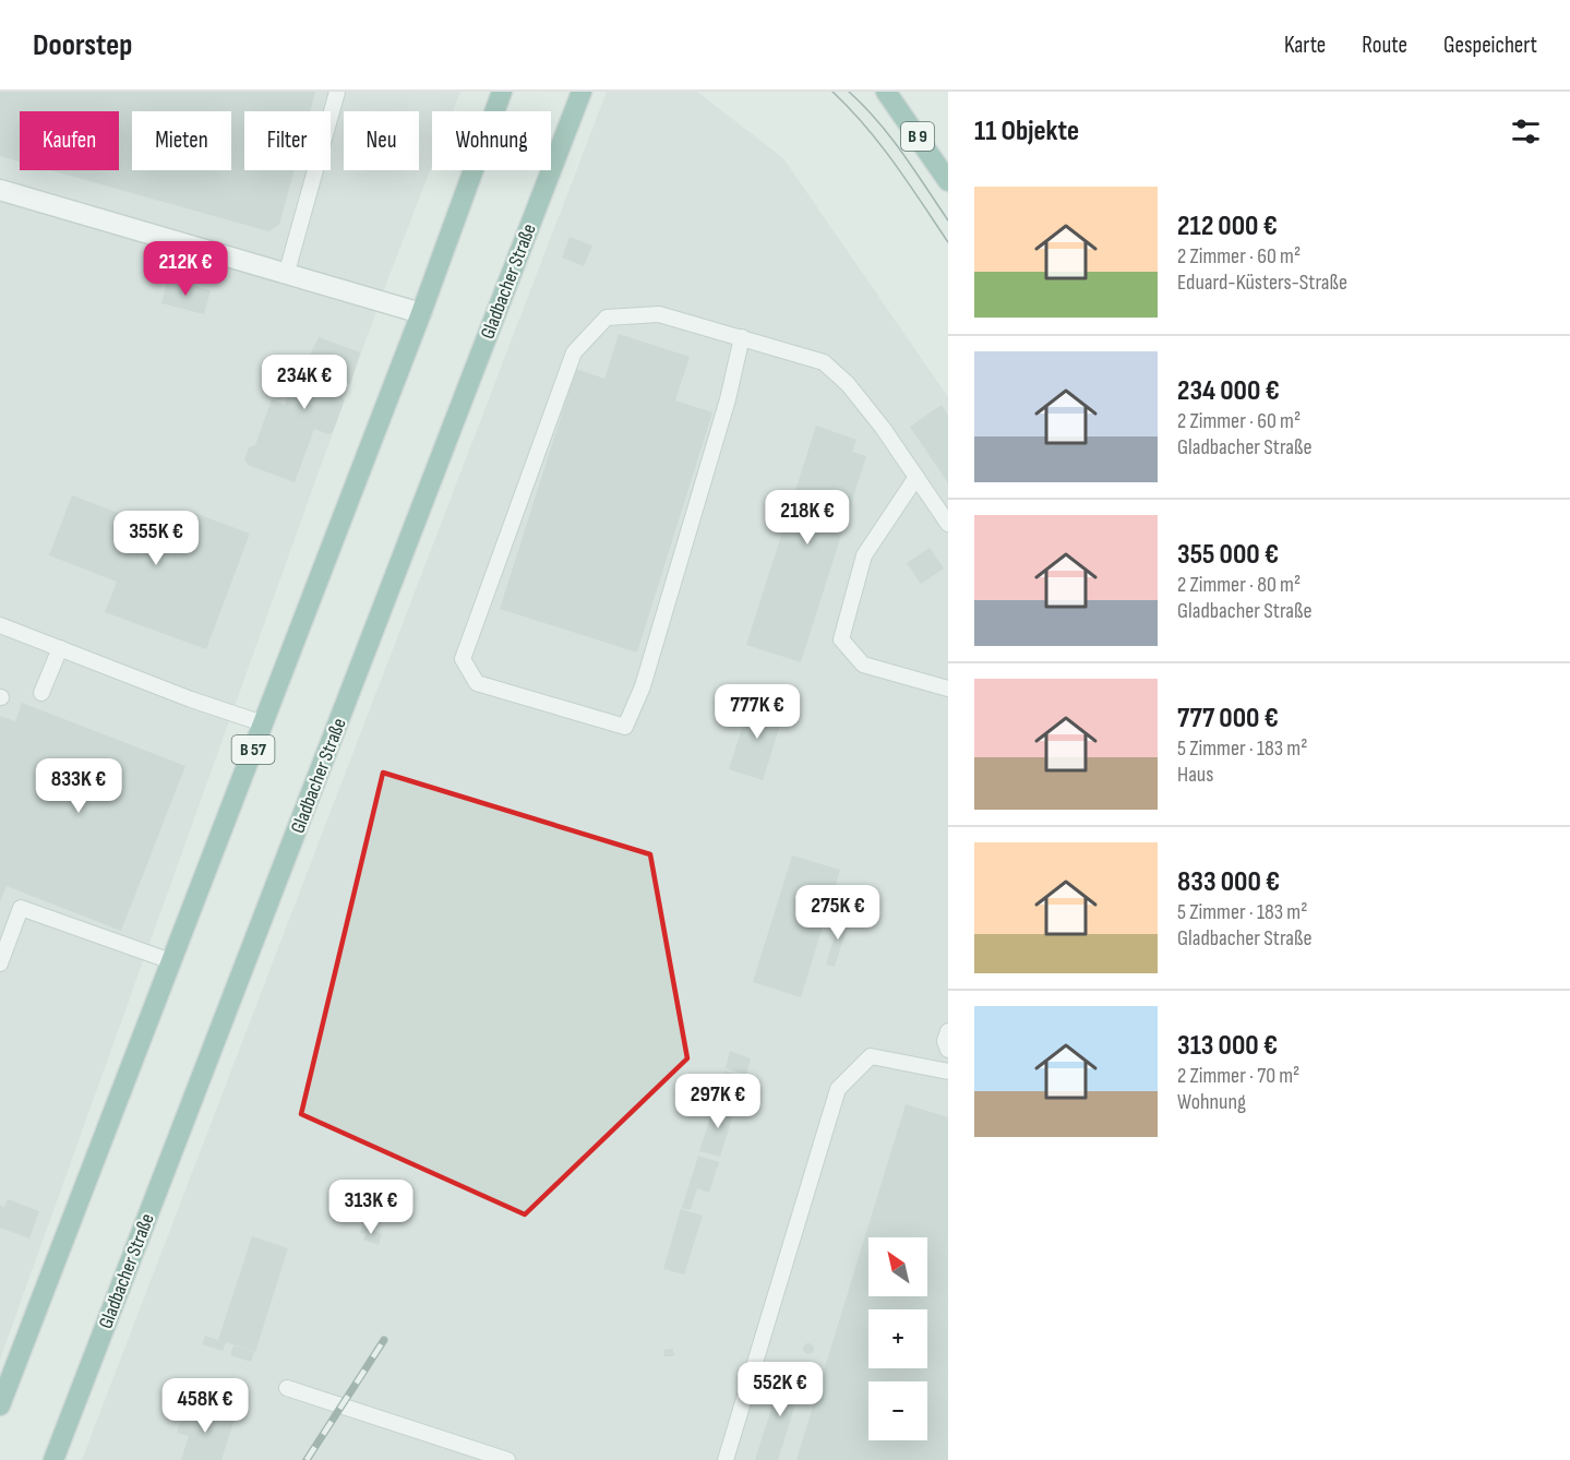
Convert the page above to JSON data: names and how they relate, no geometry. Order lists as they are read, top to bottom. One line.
{"streets":{"main road":["B 9","Gladbacher Straße","B 57"]},"north":"top left","page":{"header":"Doorstep","nav":["Karte","Route","Gespeichert"],"heading":"11 Objekte","chip":["Kaufen","Mieten","Filter","Neu","Wohnung"],"list":[{"name":"212 000 €","note":"2 Zimmer · 60 m² · Eduard-Küsters-Straße"},{"name":"234 000 €","note":"2 Zimmer · 60 m² · Gladbacher Straße"},{"name":"355 000 €","note":"2 Zimmer · 80 m² · Gladbacher Straße"},{"name":"777 000 €","note":"5 Zimmer · 183 m² · Haus"},{"name":"833 000 €","note":"5 Zimmer · 183 m² · Gladbacher Straße"},{"name":"313 000 €","note":"2 Zimmer · 70 m² · Wohnung"}],"price":["212K €","234K €","218K €","355K €","777K €","833K €","275K €","297K €","313K €","552K €","458K €"],"map_buttons":["+","−"]}}
